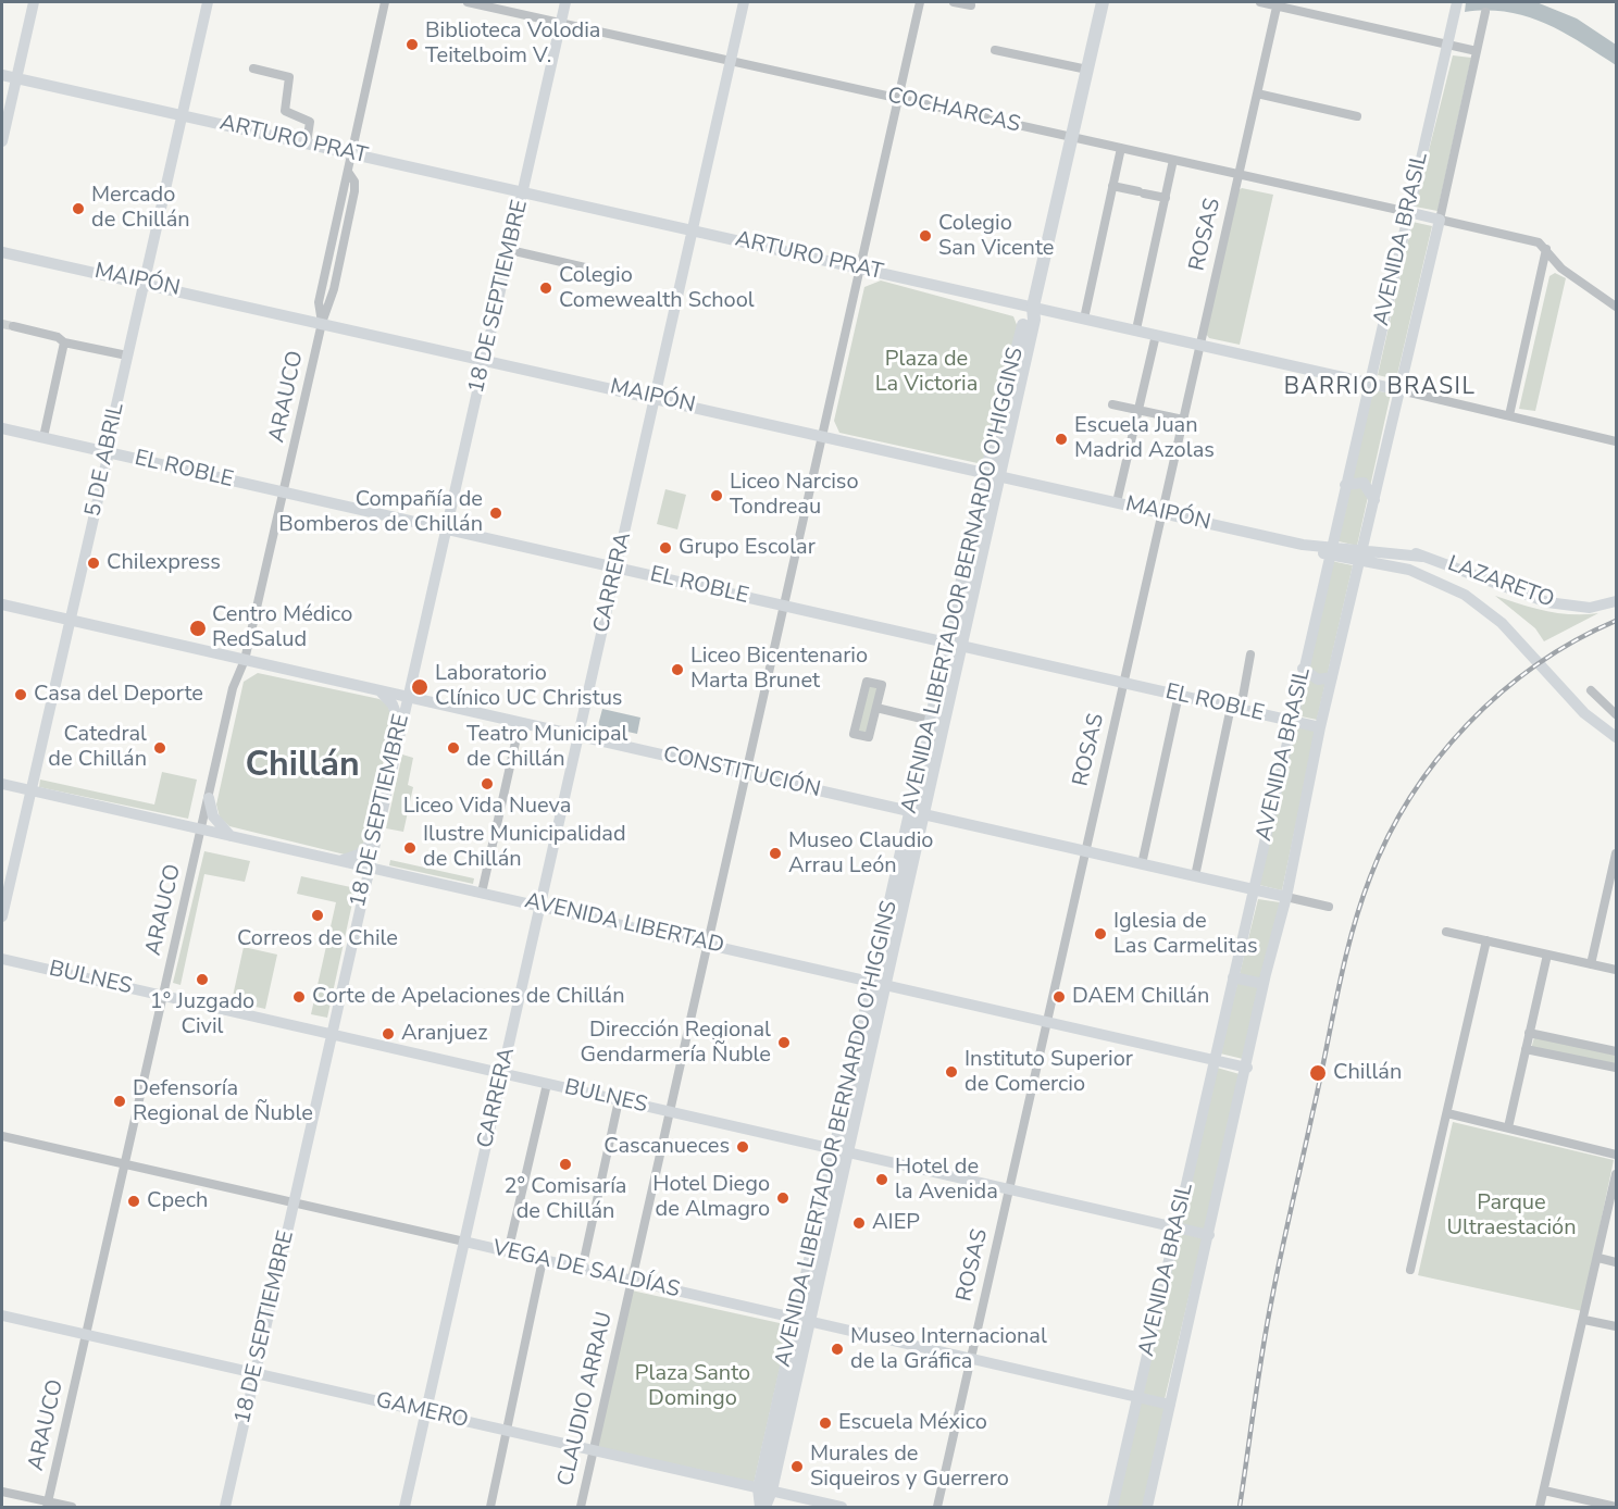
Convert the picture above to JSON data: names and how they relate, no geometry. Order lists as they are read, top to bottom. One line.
{"streets":{"main road":["AVENIDA LIBERTADOR BERNARDO O'HIGGINS"],"street":["COCHARCAS","ARTURO PRAT","ROSAS","AVENIDA BRASIL","MAIPÓN","18 DE SEPTIEMBRE","ARAUCO","5 DE ABRIL","EL ROBLE","CARRERA","LAZARETO","CONSTITUCIÓN","AVENIDA LIBERTAD","BULNES","VEGA DE SALDÍAS","CLAUDIO ARRAU","GAMERO"]},"crossings":[["COCHARCAS","ROSAS"],["COCHARCAS","AVENIDA BRASIL"],["COCHARCAS","18 DE SEPTIEMBRE"],["COCHARCAS","AVENIDA LIBERTADOR BERNARDO O'HIGGINS"],["COCHARCAS","CARRERA"],["COCHARCAS","CLAUDIO ARRAU"],["ARTURO PRAT","ROSAS"],["ARTURO PRAT","AVENIDA BRASIL"],["ARTURO PRAT","18 DE SEPTIEMBRE"],["ARTURO PRAT","ARAUCO"],["ARTURO PRAT","5 DE ABRIL"],["ARTURO PRAT","AVENIDA LIBERTADOR BERNARDO O'HIGGINS"],["ARTURO PRAT","CARRERA"],["ARTURO PRAT","CLAUDIO ARRAU"],["ROSAS","MAIPÓN"],["ROSAS","EL ROBLE"],["ROSAS","CONSTITUCIÓN"],["ROSAS","AVENIDA LIBERTAD"],["ROSAS","BULNES"],["ROSAS","VEGA DE SALDÍAS"],["AVENIDA BRASIL","MAIPÓN"],["AVENIDA BRASIL","EL ROBLE"],["AVENIDA BRASIL","LAZARETO"],["AVENIDA BRASIL","CONSTITUCIÓN"],["AVENIDA BRASIL","AVENIDA LIBERTAD"],["AVENIDA BRASIL","BULNES"],["AVENIDA BRASIL","VEGA DE SALDÍAS"],["MAIPÓN","18 DE SEPTIEMBRE"],["MAIPÓN","ARAUCO"],["MAIPÓN","5 DE ABRIL"],["MAIPÓN","AVENIDA LIBERTADOR BERNARDO O'HIGGINS"],["MAIPÓN","CARRERA"],["MAIPÓN","LAZARETO"],["MAIPÓN","CLAUDIO ARRAU"],["18 DE SEPTIEMBRE","ARAUCO"],["18 DE SEPTIEMBRE","EL ROBLE"],["18 DE SEPTIEMBRE","CONSTITUCIÓN"],["18 DE SEPTIEMBRE","AVENIDA LIBERTAD"],["18 DE SEPTIEMBRE","BULNES"],["18 DE SEPTIEMBRE","VEGA DE SALDÍAS"],["18 DE SEPTIEMBRE","GAMERO"],["ARAUCO","EL ROBLE"],["ARAUCO","CONSTITUCIÓN"],["ARAUCO","AVENIDA LIBERTAD"],["ARAUCO","BULNES"],["ARAUCO","VEGA DE SALDÍAS"],["ARAUCO","GAMERO"],["5 DE ABRIL","EL ROBLE"],["5 DE ABRIL","CONSTITUCIÓN"],["5 DE ABRIL","AVENIDA LIBERTAD"],["EL ROBLE","AVENIDA LIBERTADOR BERNARDO O'HIGGINS"],["EL ROBLE","CARRERA"],["EL ROBLE","CLAUDIO ARRAU"],["AVENIDA LIBERTADOR BERNARDO O'HIGGINS","CONSTITUCIÓN"],["AVENIDA LIBERTADOR BERNARDO O'HIGGINS","AVENIDA LIBERTAD"],["AVENIDA LIBERTADOR BERNARDO O'HIGGINS","BULNES"],["AVENIDA LIBERTADOR BERNARDO O'HIGGINS","VEGA DE SALDÍAS"],["AVENIDA LIBERTADOR BERNARDO O'HIGGINS","GAMERO"],["CARRERA","CONSTITUCIÓN"],["CARRERA","AVENIDA LIBERTAD"],["CARRERA","BULNES"],["CARRERA","VEGA DE SALDÍAS"],["CARRERA","GAMERO"],["CONSTITUCIÓN","AVENIDA LIBERTAD"],["CONSTITUCIÓN","CLAUDIO ARRAU"],["AVENIDA LIBERTAD","CLAUDIO ARRAU"],["BULNES","CLAUDIO ARRAU"],["VEGA DE SALDÍAS","CLAUDIO ARRAU"],["CLAUDIO ARRAU","GAMERO"]],"districts":["BARRIO BRASIL","Chillán"],"parks":["Plaza de La Victoria","Parque Ultraestación","Plaza Santo Domingo"],"places":["Biblioteca Volodia Teitelboim V.","Mercado de Chillán","Colegio San Vicente","Colegio Comewealth School","Escuela Juan Madrid Azolas","Liceo Narciso Tondreau","Compañía de Bomberos de Chillán","Grupo Escolar","Chilexpress","Centro Médico RedSalud","Liceo Bicentenario Marta Brunet","Laboratorio Clínico UC Christus","Casa del Deporte","Catedral de Chillán","Teatro Municipal de Chillán","Liceo Vida Nueva","Ilustre Municipalidad de Chillán","Museo Claudio Arrau León","Correos de Chile","Iglesia de Las Carmelitas","1° Juzgado Civil","Corte de Apelaciones de Chillán","DAEM Chillán","Aranjuez","Dirección Regional Gendarmería Ñuble","Instituto Superior de Comercio","Chillán","Defensoría Regional de Ñuble","Cascanueces","2° Comisaría de Chillán","Hotel de la Avenida","Hotel Diego de Almagro","Cpech","AIEP","Museo Internacional de la Gráfica","Escuela México","Murales de Siqueiros y Guerrero"]}
